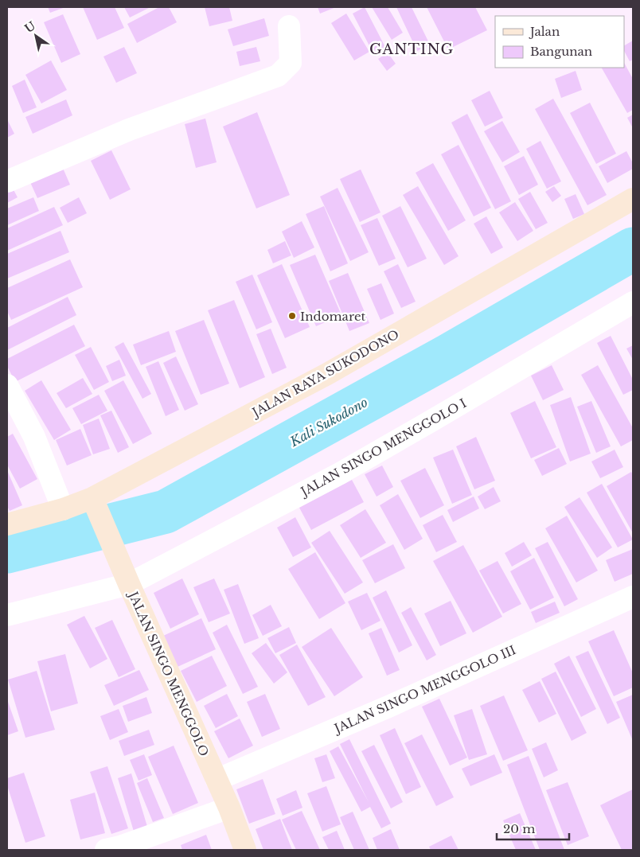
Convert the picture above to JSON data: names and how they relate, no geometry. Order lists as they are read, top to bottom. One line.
{"streets":{"main road":["JALAN RAYA SUKODONO","JALAN SINGO MENGGOLO"],"street":["JALAN SINGO MENGGOLO I","JALAN SINGO MENGGOLO III"]},"crossings":[["JALAN RAYA SUKODONO","JALAN SINGO MENGGOLO"],["JALAN SINGO MENGGOLO I","JALAN SINGO MENGGOLO"],["JALAN SINGO MENGGOLO","JALAN SINGO MENGGOLO III"]],"districts":["GANTING"],"water":["Kali Sukodono"],"places":["Indomaret"],"legend":["Jalan","Bangunan"],"scale_bar":"20 m","north":"top left"}
